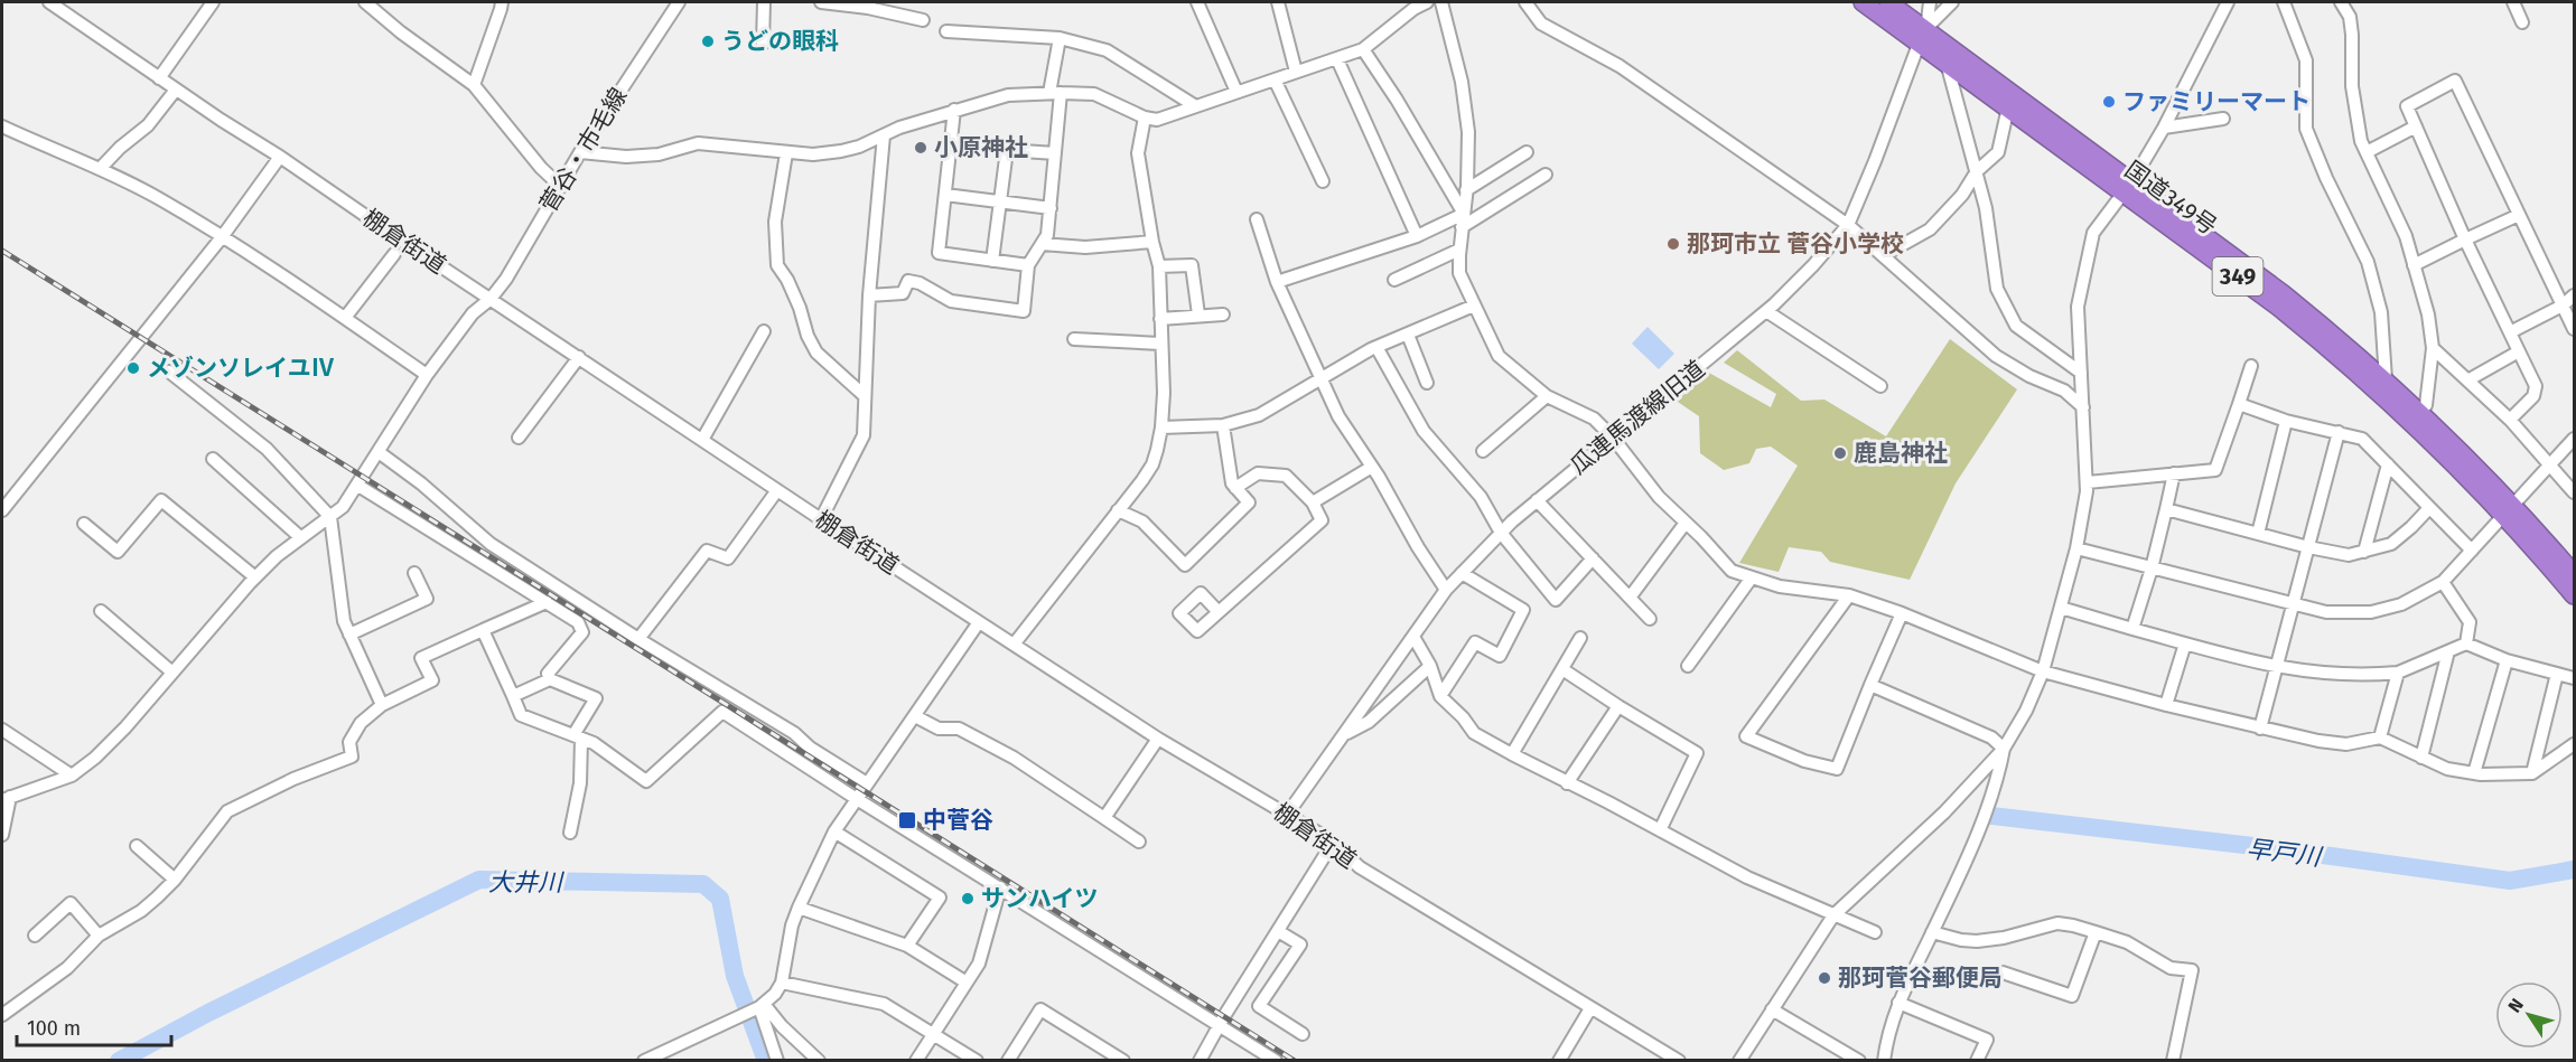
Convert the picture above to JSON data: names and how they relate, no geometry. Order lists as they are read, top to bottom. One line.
{"streets":{"highway":["国道349号","349"],"street":["菅谷・市毛線","棚倉街道","瓜連馬渡線旧道"]},"crossings":[["菅谷・市毛線","棚倉街道"],["国道349号","瓜連馬渡線旧道"],["棚倉街道","瓜連馬渡線旧道"]],"water":["早戸川","大井川"],"places":{"other":["うどの眼科","ファミリーマート","小原神社","那珂市立 菅谷小学校","メゾンソレイユⅣ","鹿島神社","サンハイツ","那珂菅谷郵便局"],"transit":["中菅谷"]},"scale_bar":"100 m","north":"top left"}
